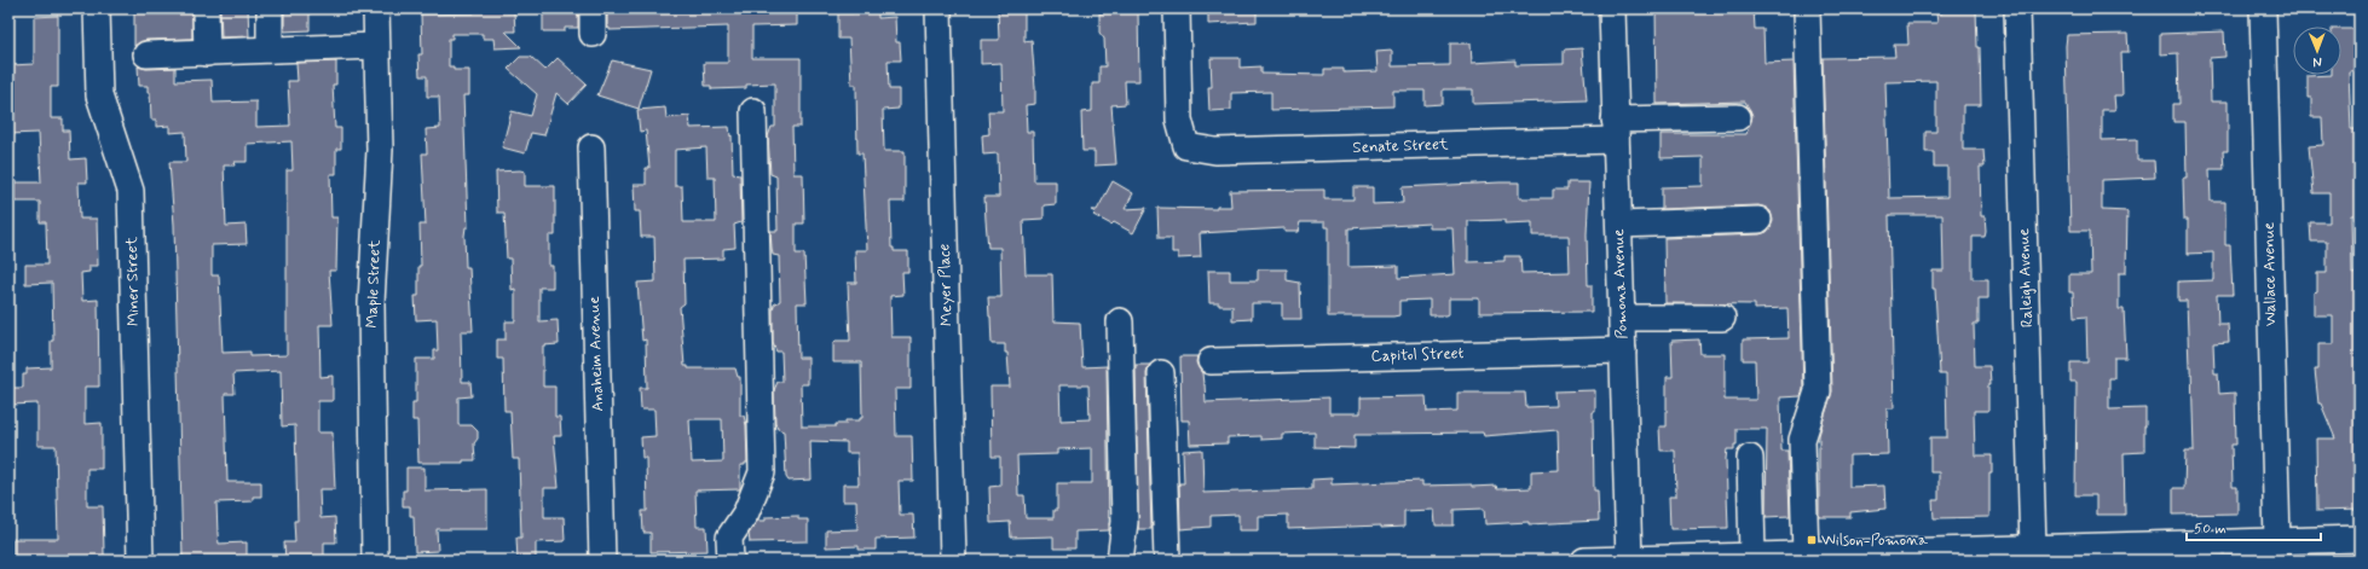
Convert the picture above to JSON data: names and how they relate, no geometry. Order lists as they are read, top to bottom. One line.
{"streets":{"street":["Senate Street","Wallace Avenue","Raleigh Avenue","Miner Street","Maple Street","Pomona Avenue","Meyer Place","Anaheim Avenue","Capitol Street"]},"crossings":[["Senate Street","Pomona Avenue"],["Pomona Avenue","Capitol Street"]],"places":{"transit":["Wilson-Pomona"]},"scale_bar":"50 m","north":"bottom"}
